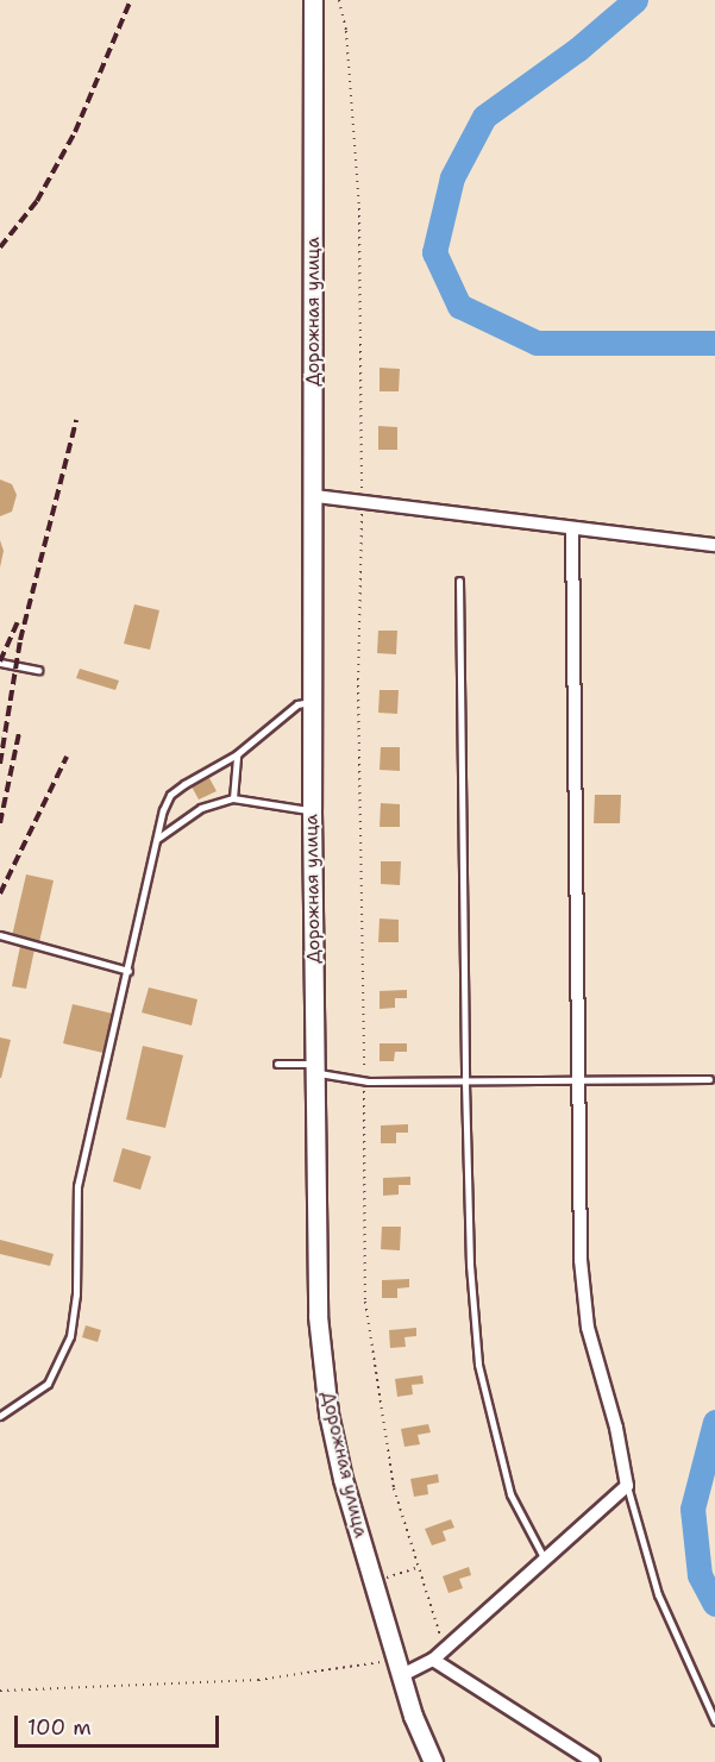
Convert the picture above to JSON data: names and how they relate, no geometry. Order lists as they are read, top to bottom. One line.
{"streets":{"street":["Дорожная улица"]},"scale_bar":"100 m"}
